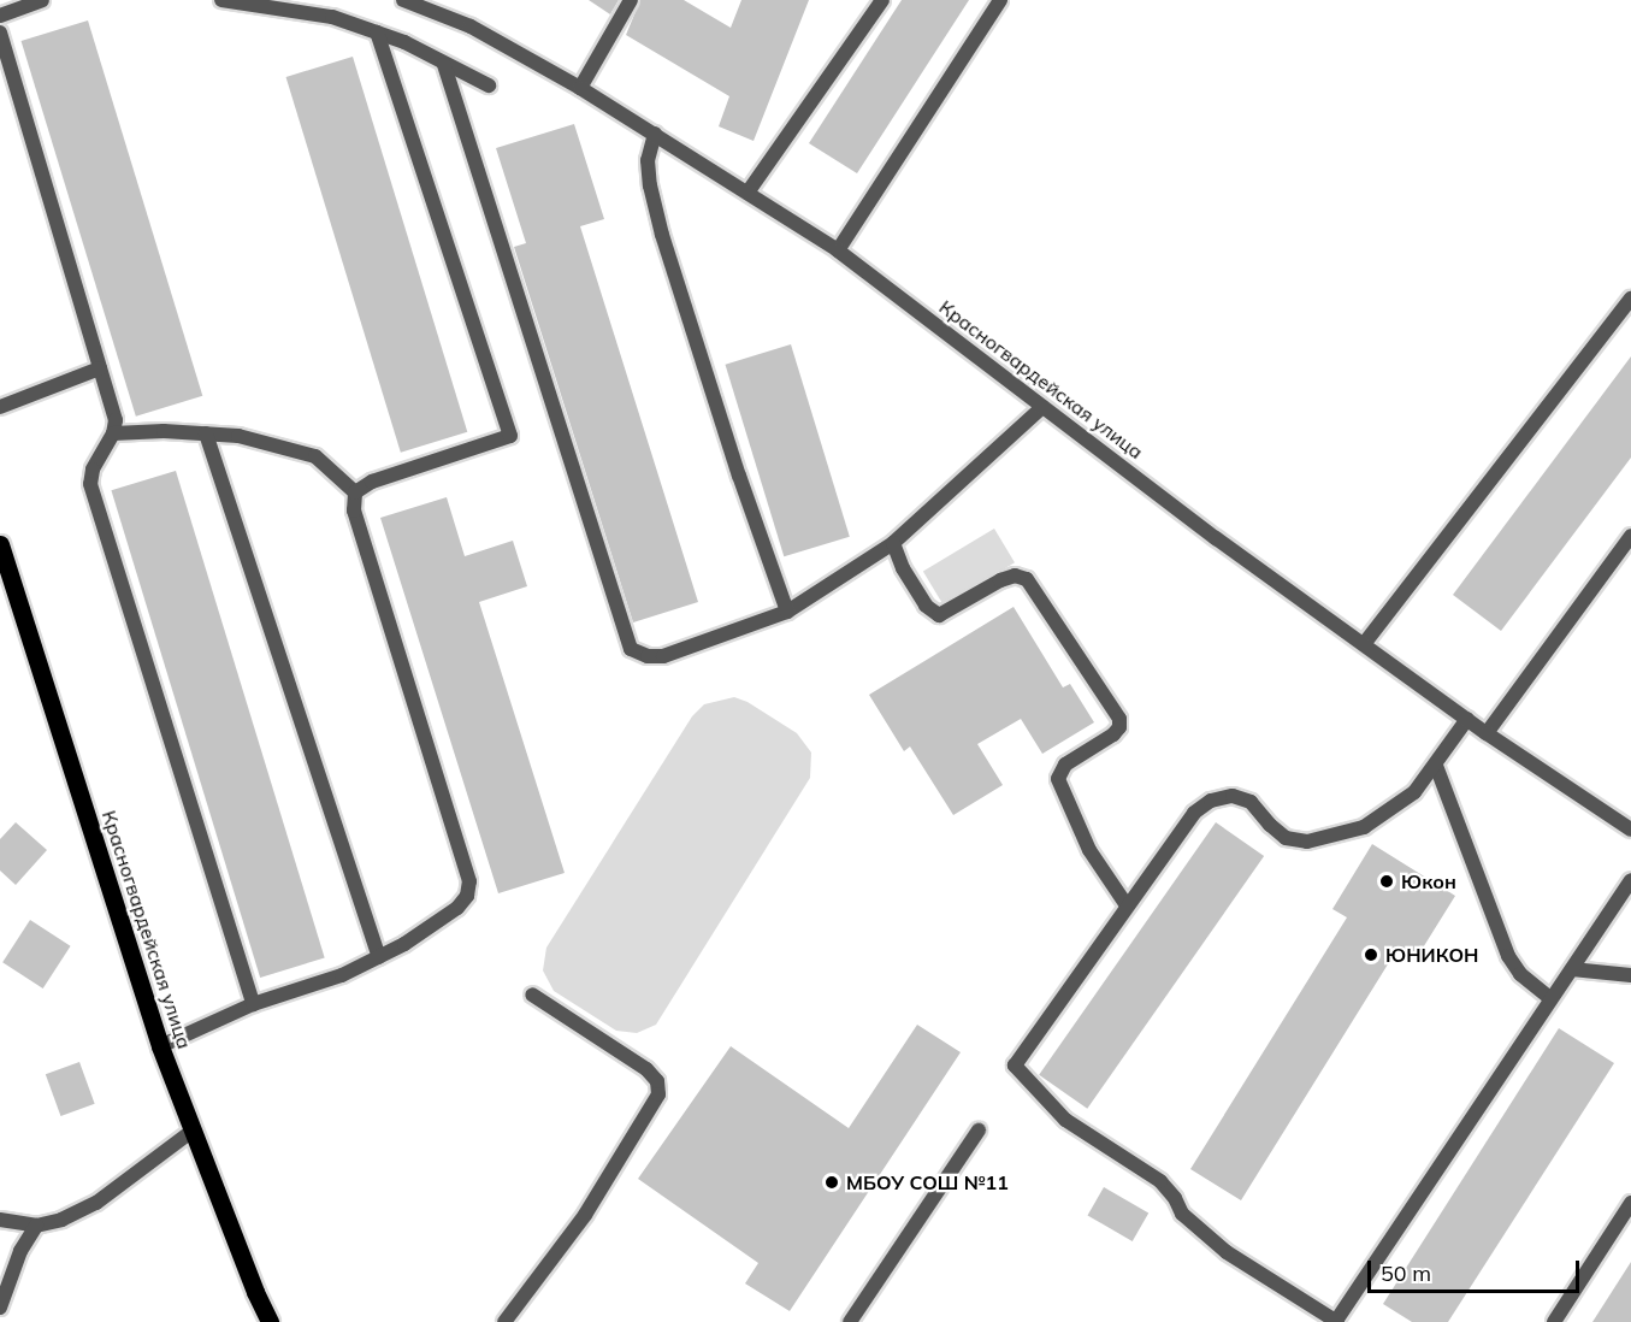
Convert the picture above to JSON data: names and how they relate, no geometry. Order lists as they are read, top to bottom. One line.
{"streets":{"main road":["Красногвардейская улица"]},"places":["Юкон","ЮНИКОН","МБОУ СОШ №11"],"scale_bar":"50 m"}
